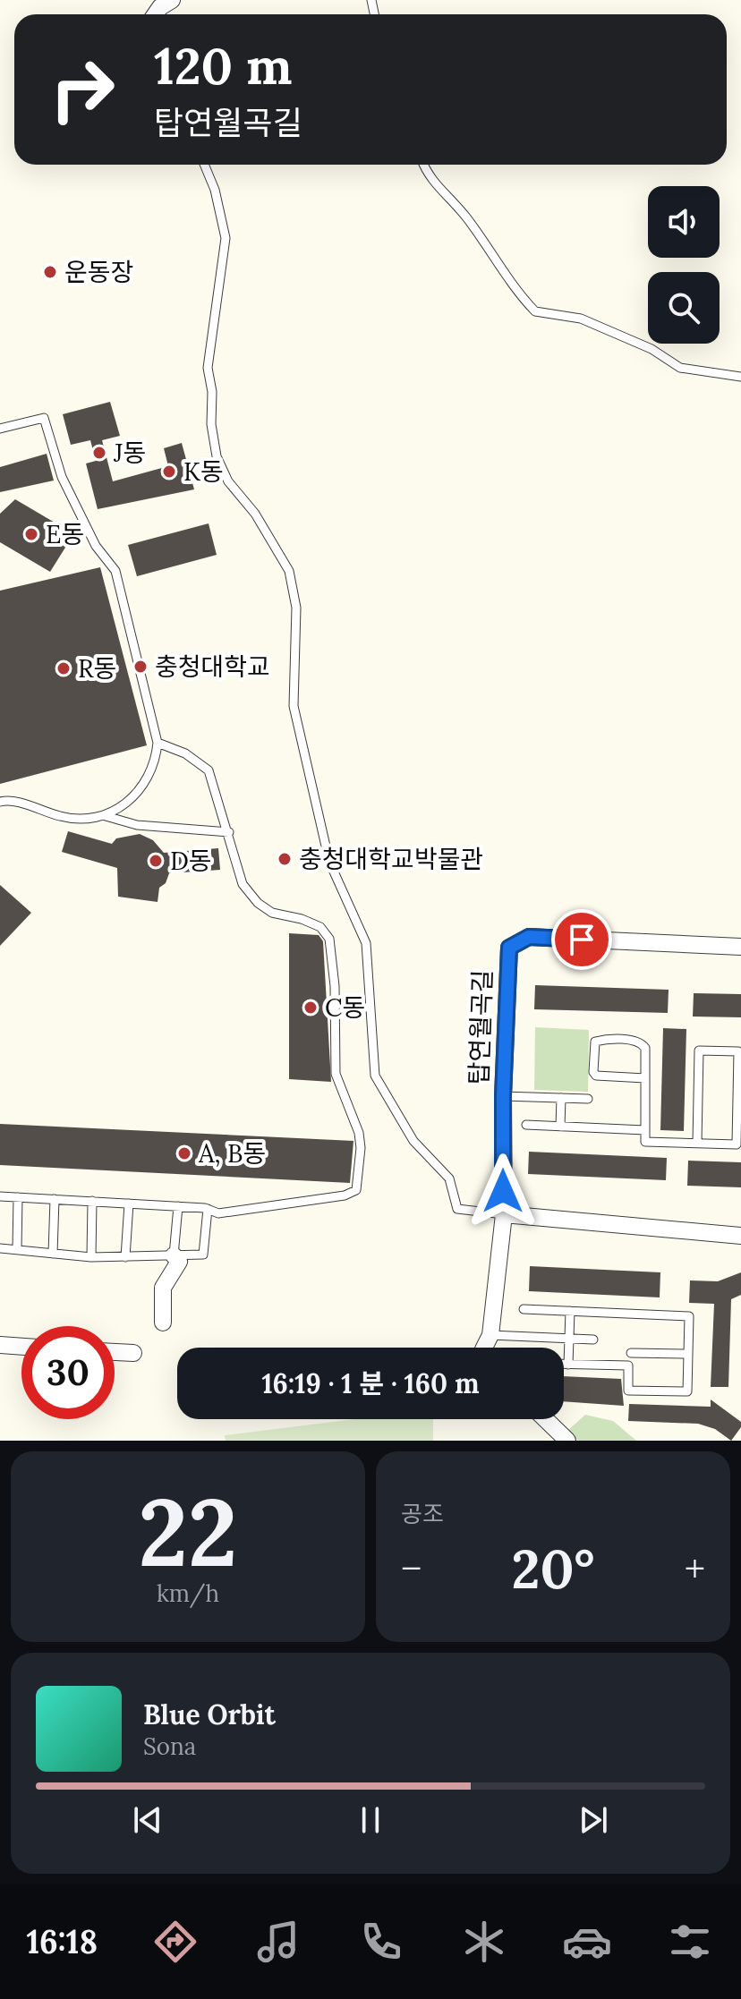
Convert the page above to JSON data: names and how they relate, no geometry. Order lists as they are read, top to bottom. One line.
{"streets":{"street":["탑연월곡길"]},"places":["운동장","J동","K동","E동","충청대학교","R동","충청대학교박물관","D동","C동","A, B동"],"page":{"turn":["120 m","탑연월곡길"],"limit":"30","trip":"16:19 · 1 분 · 160 m","tile":[["22","km/h"],"공조"],"heat":["−","20°","+"],"song":["Blue Orbit","Sona"],"tabs":"16:18"}}
